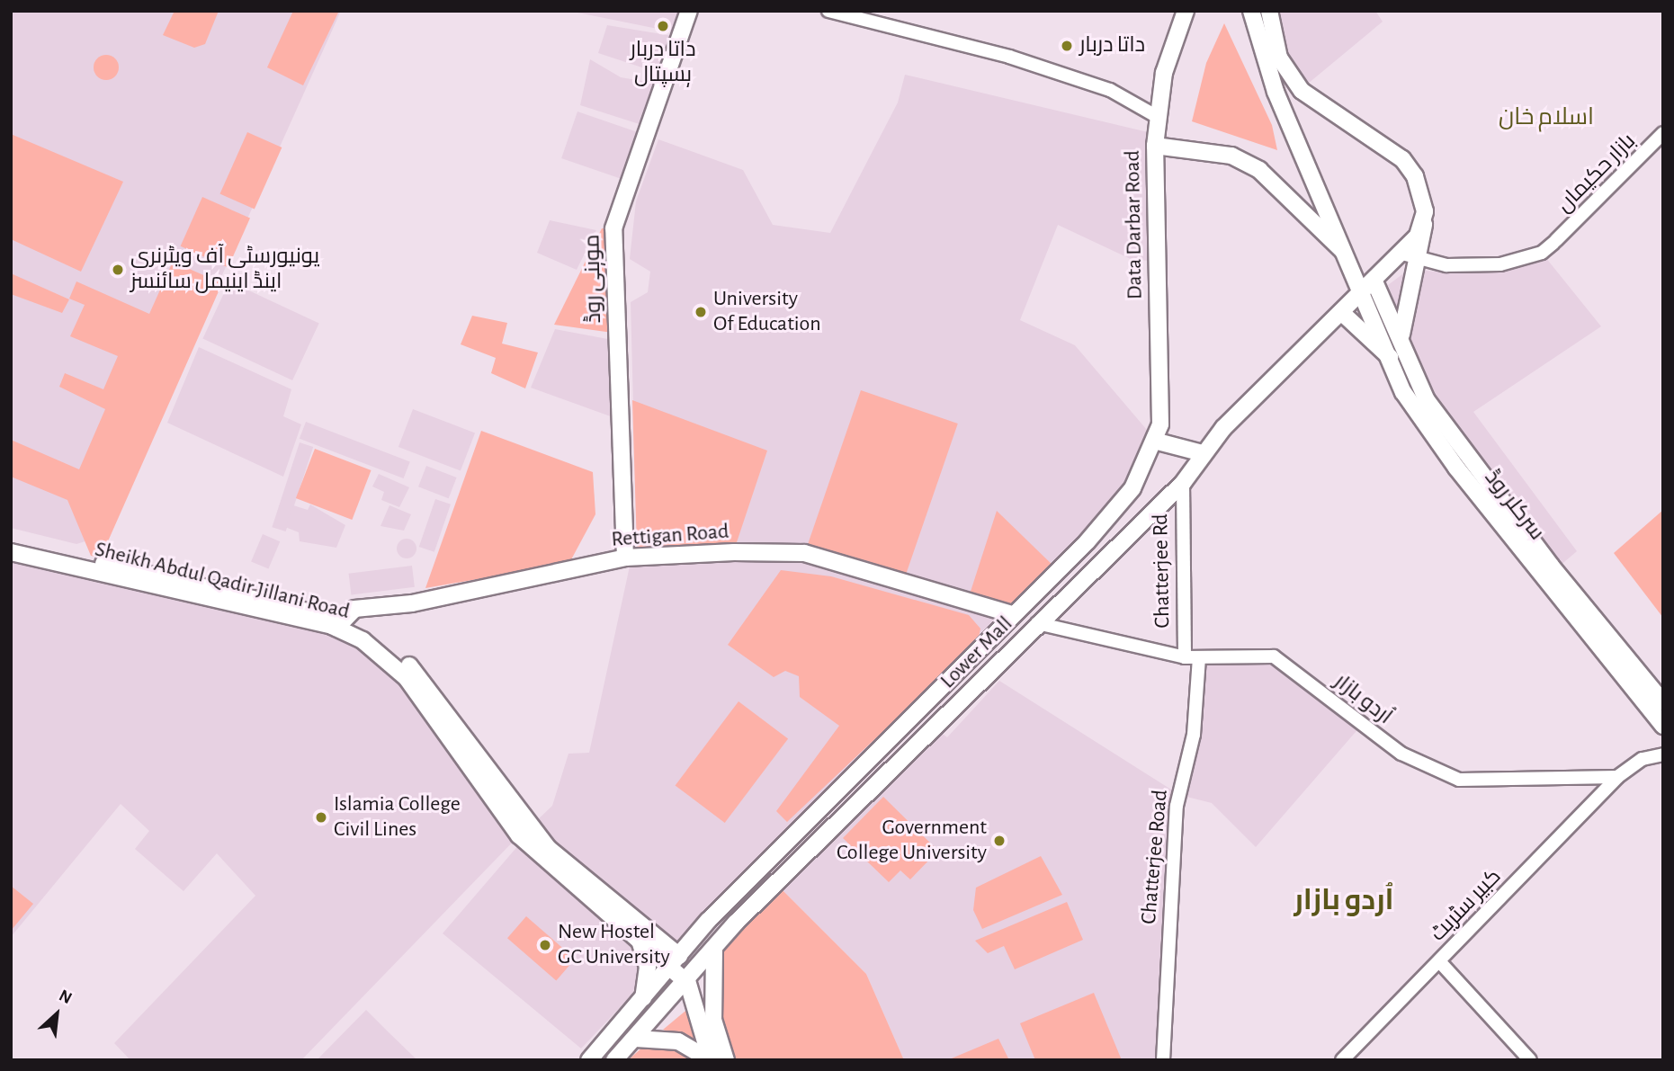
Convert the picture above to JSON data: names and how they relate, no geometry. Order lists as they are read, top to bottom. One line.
{"streets":{"main road":["Data Darbar Road","موہنی روڈ","سرکلر روڈ","Rettigan Road","Sheikh Abdul Qadir Jillani Road","Lower Mall"],"street":["بازار حکیماں","Chatterjee Rd","اُردو بازار","Chatterjee Road","کبیر سٹریٹ"]},"crossings":[["Data Darbar Road","Lower Mall"],["موہنی روڈ","Rettigan Road"],["سرکلر روڈ","Lower Mall"],["Rettigan Road","Sheikh Abdul Qadir Jillani Road"],["Rettigan Road","Lower Mall"],["Chatterjee Rd","Lower Mall"],["Chatterjee Rd","اُردو بازار"],["Sheikh Abdul Qadir Jillani Road","Lower Mall"],["Lower Mall","اُردو بازار"],["اُردو بازار","Chatterjee Road"],["اُردو بازار","کبیر سٹریٹ"]],"districts":["اسلام خان","اُردو بازار"],"places":["داتا دربار ہسپتال","داتا دربار","یونیورسٹی آف ویٹرنری اینڈ اینیمل سائنسز","University Of Education","Islamia College Civil Lines","Government College University","New Hostel GC University"],"north":"top right"}
